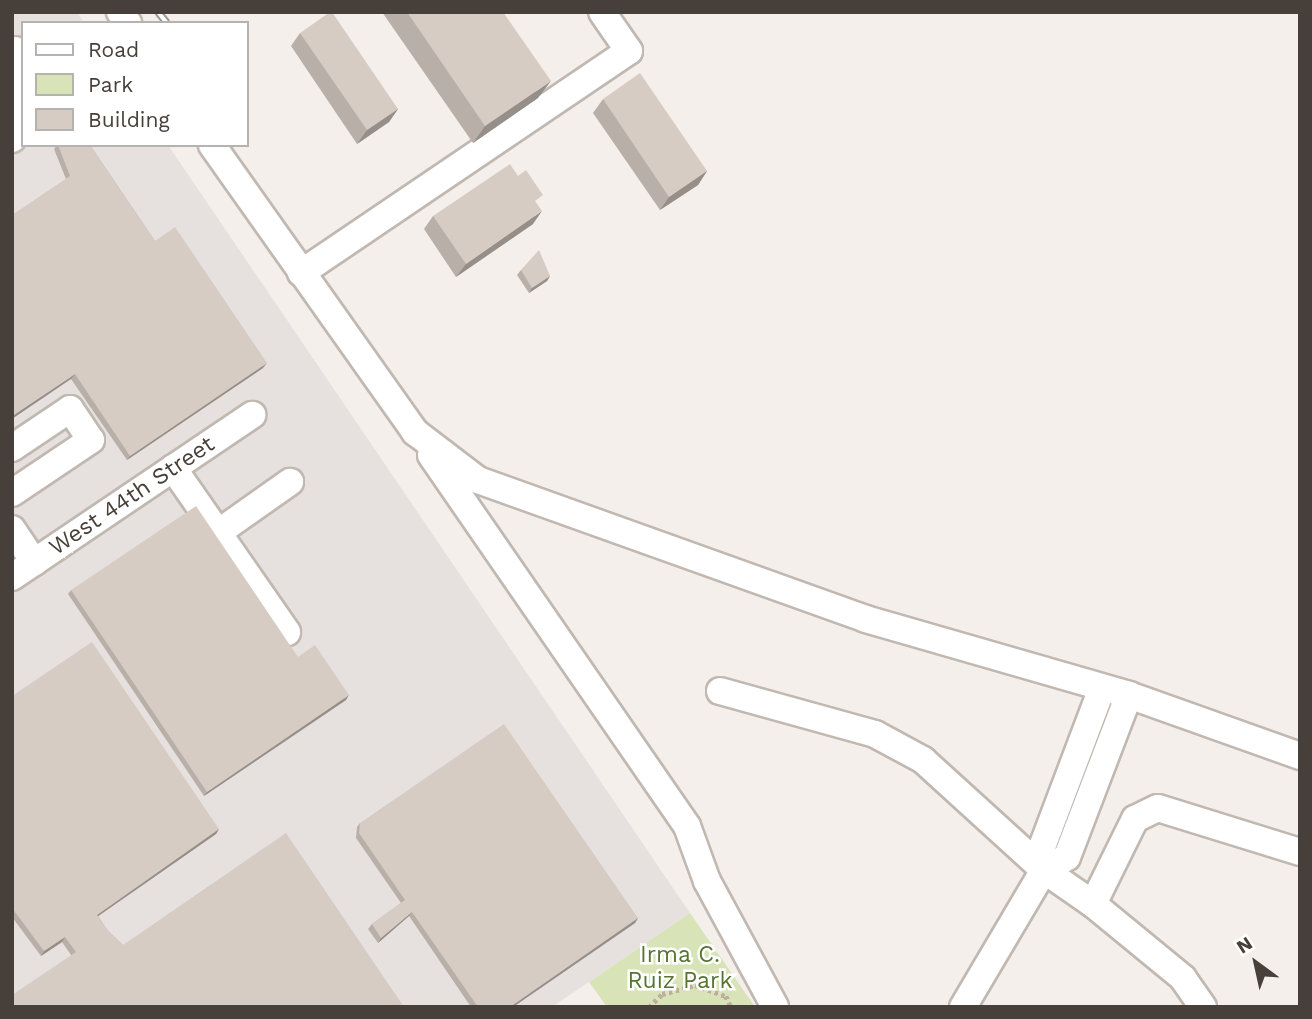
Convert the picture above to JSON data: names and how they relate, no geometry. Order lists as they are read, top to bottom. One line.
{"streets":{"street":["West 44th Street"]},"parks":["Irma C. Ruiz Park"],"legend":["Road","Park","Building"],"north":"top left"}
